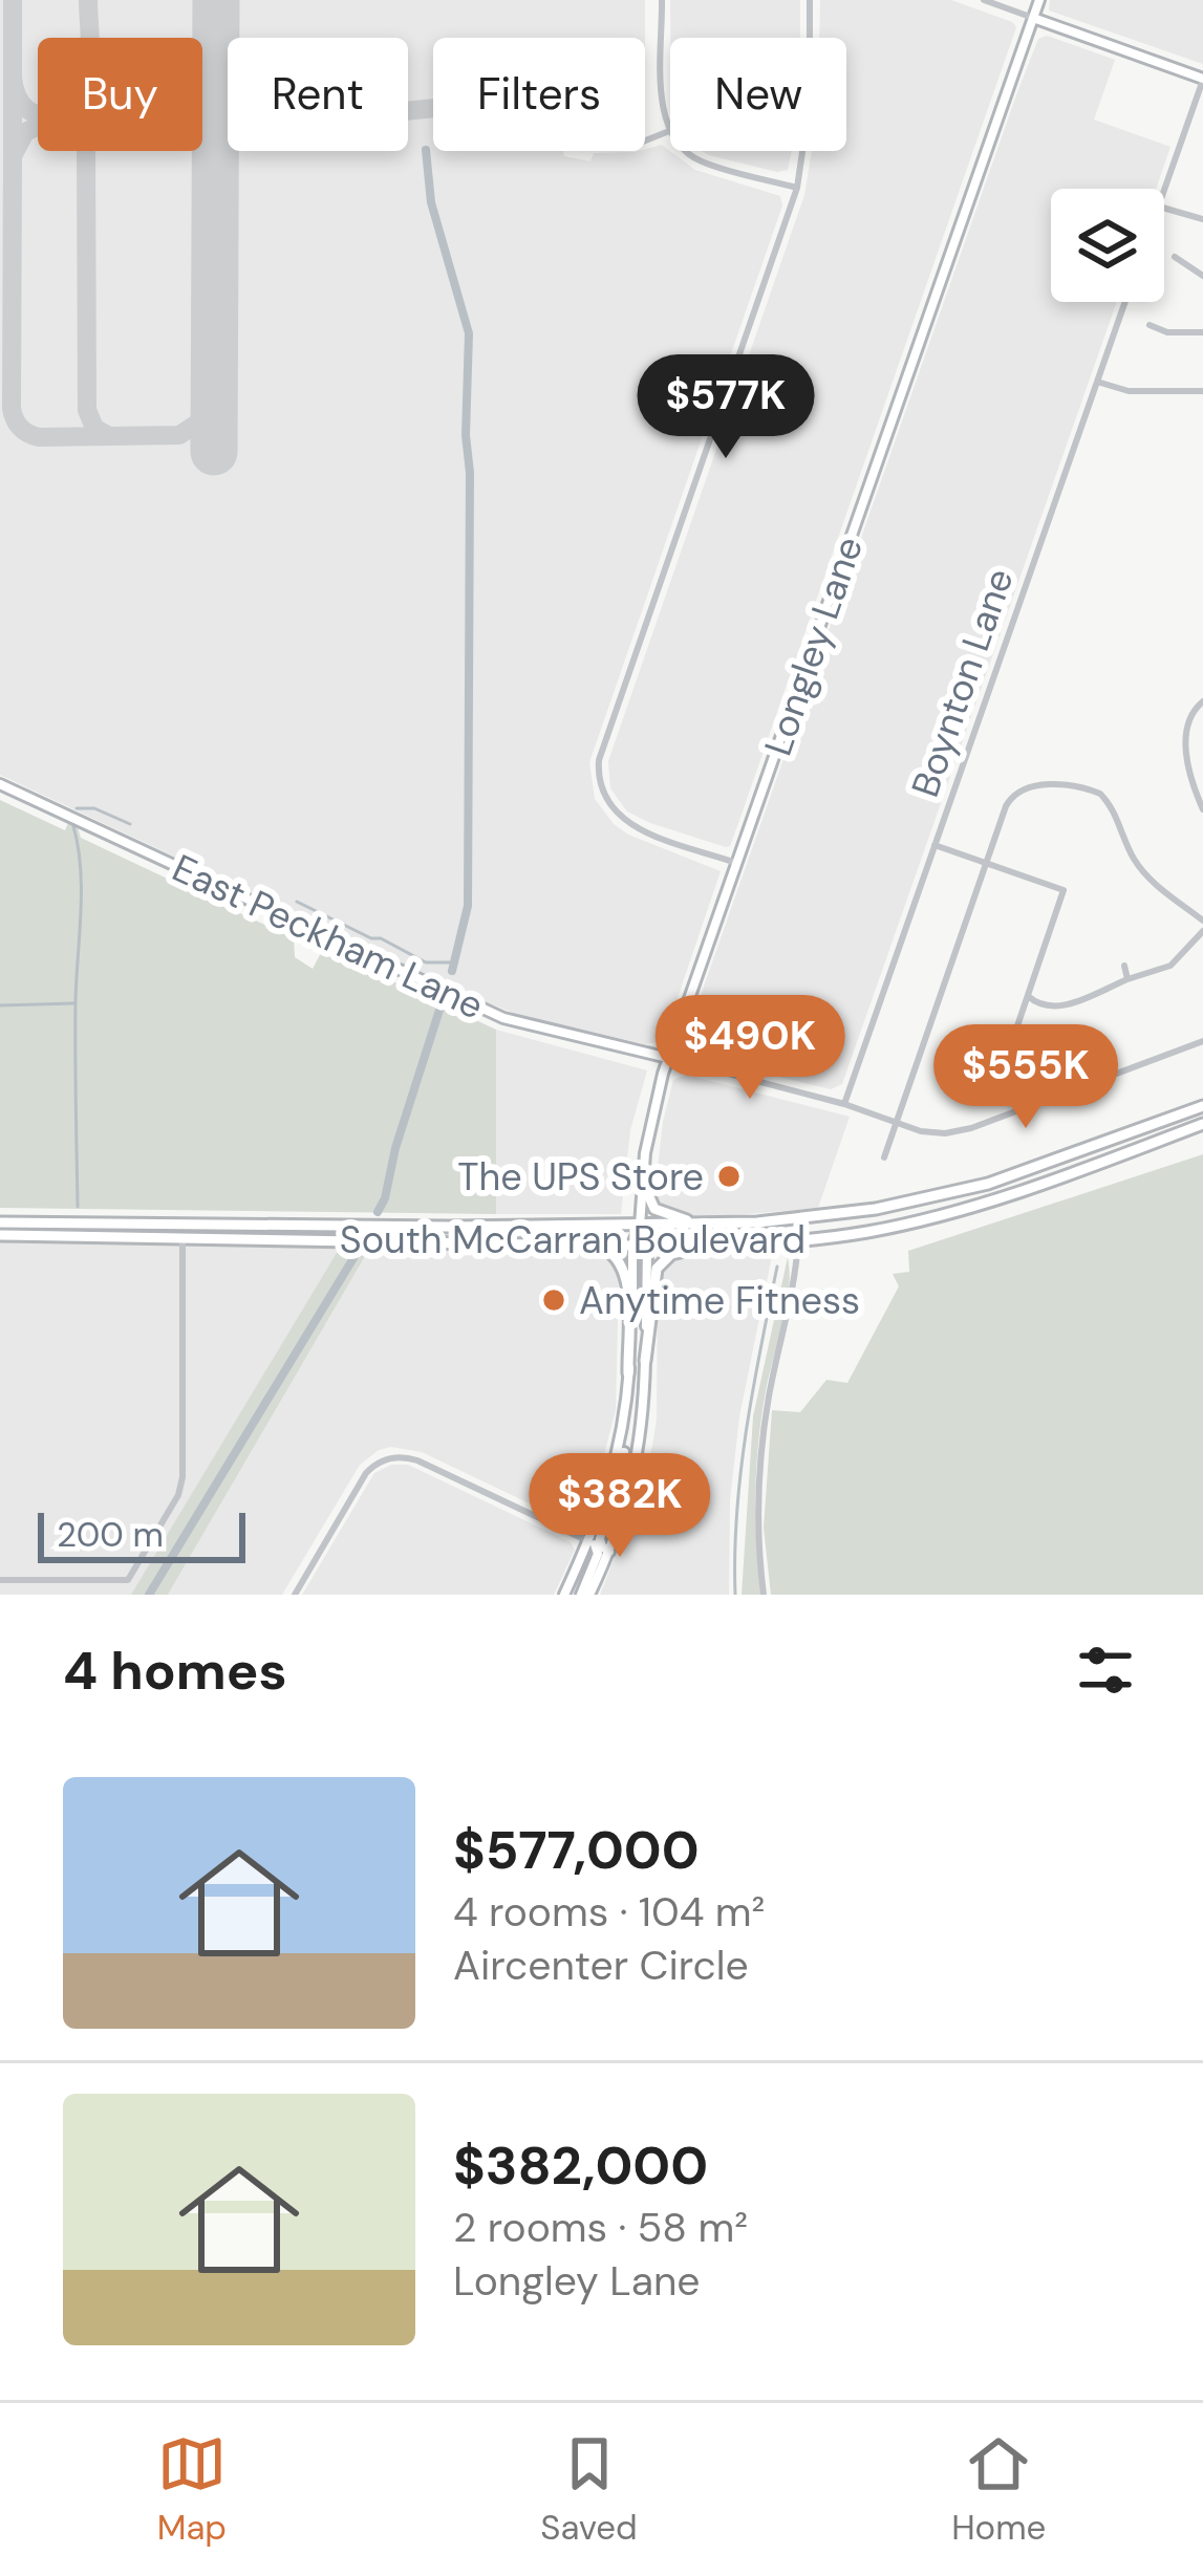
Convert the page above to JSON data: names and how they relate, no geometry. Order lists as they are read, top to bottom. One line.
{"streets":{"main road":["Longley Lane","East Peckham Lane","South McCarran Boulevard"],"street":["Boynton Lane"]},"crossings":[["Longley Lane","East Peckham Lane"],["Longley Lane","South McCarran Boulevard"]],"places":["The UPS Store","Anytime Fitness"],"scale_bar":"200 m","page":{"chip":["Buy","Rent","Filters","New"],"price":["$577K","$490K","$555K","$382K"],"scale":"200 m","heading":"4 homes","list":[{"name":"$577,000","note":"4 rooms · 104 m² · Aircenter Circle"},{"name":"$382,000","note":"2 rooms · 58 m² · Longley Lane"}],"tabs":["Map","Saved","Home"]}}
